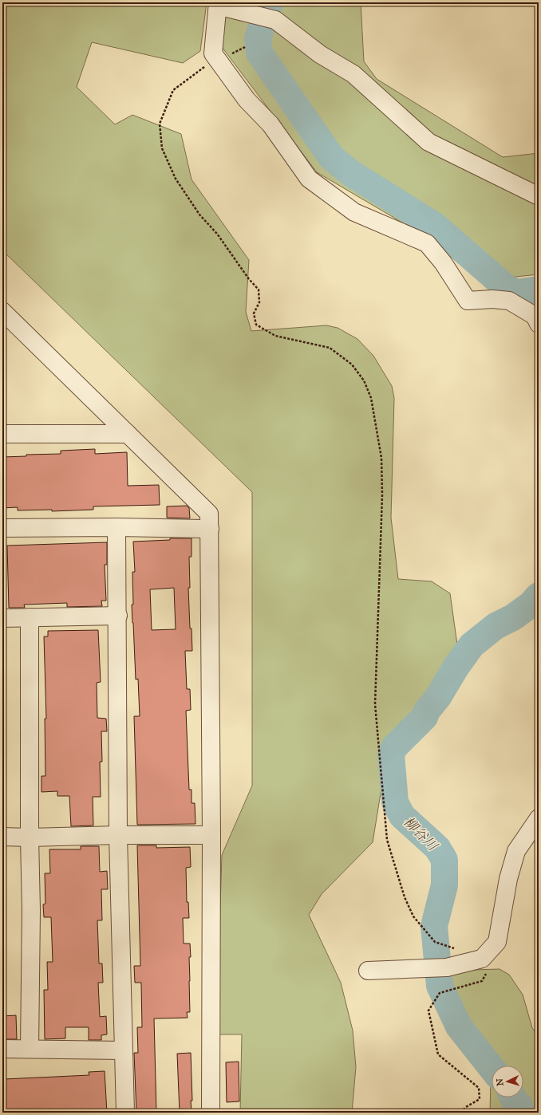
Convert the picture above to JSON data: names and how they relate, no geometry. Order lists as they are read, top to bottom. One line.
{"water":["柳谷川"],"north":"left"}
